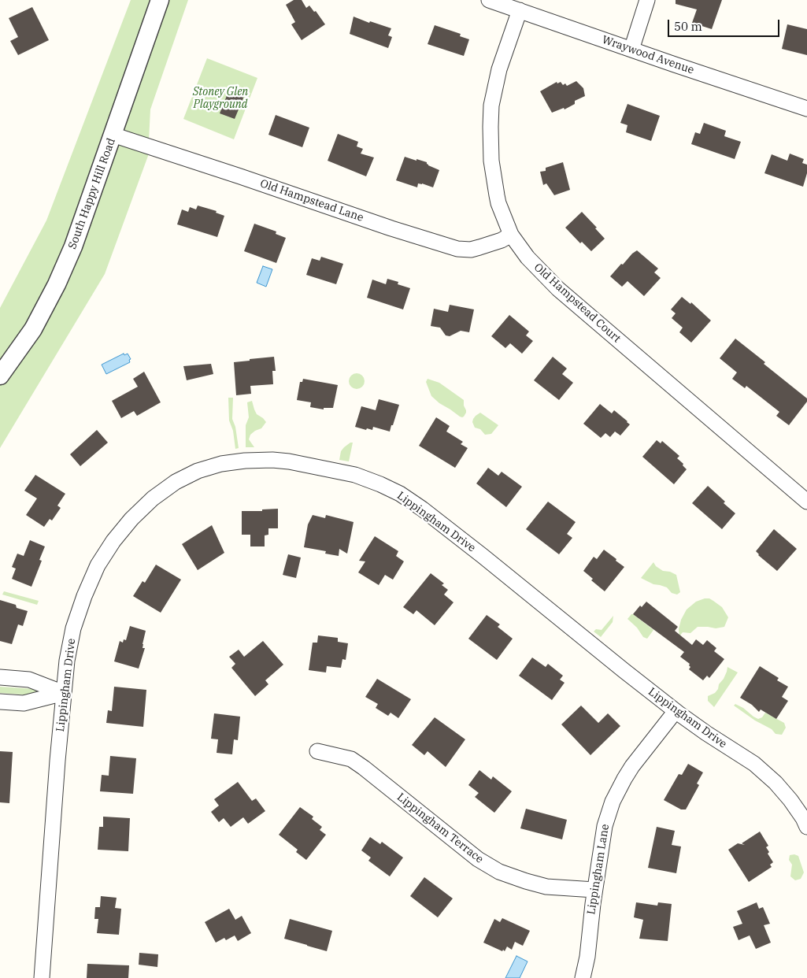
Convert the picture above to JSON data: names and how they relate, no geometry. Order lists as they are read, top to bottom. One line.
{"streets":{"street":["Wraywood Avenue","South Happy Hill Road","Old Hampstead Lane","Old Hampstead Court","Lippingham Drive","Lippingham Terrace","Lippingham Lane"]},"crossings":[["Wraywood Avenue","Old Hampstead Court"],["South Happy Hill Road","Old Hampstead Lane"],["Old Hampstead Lane","Old Hampstead Court"],["Lippingham Drive","Lippingham Lane"],["Lippingham Terrace","Lippingham Lane"]],"parks":["Stoney Glen Playground"],"scale_bar":"50 m"}
